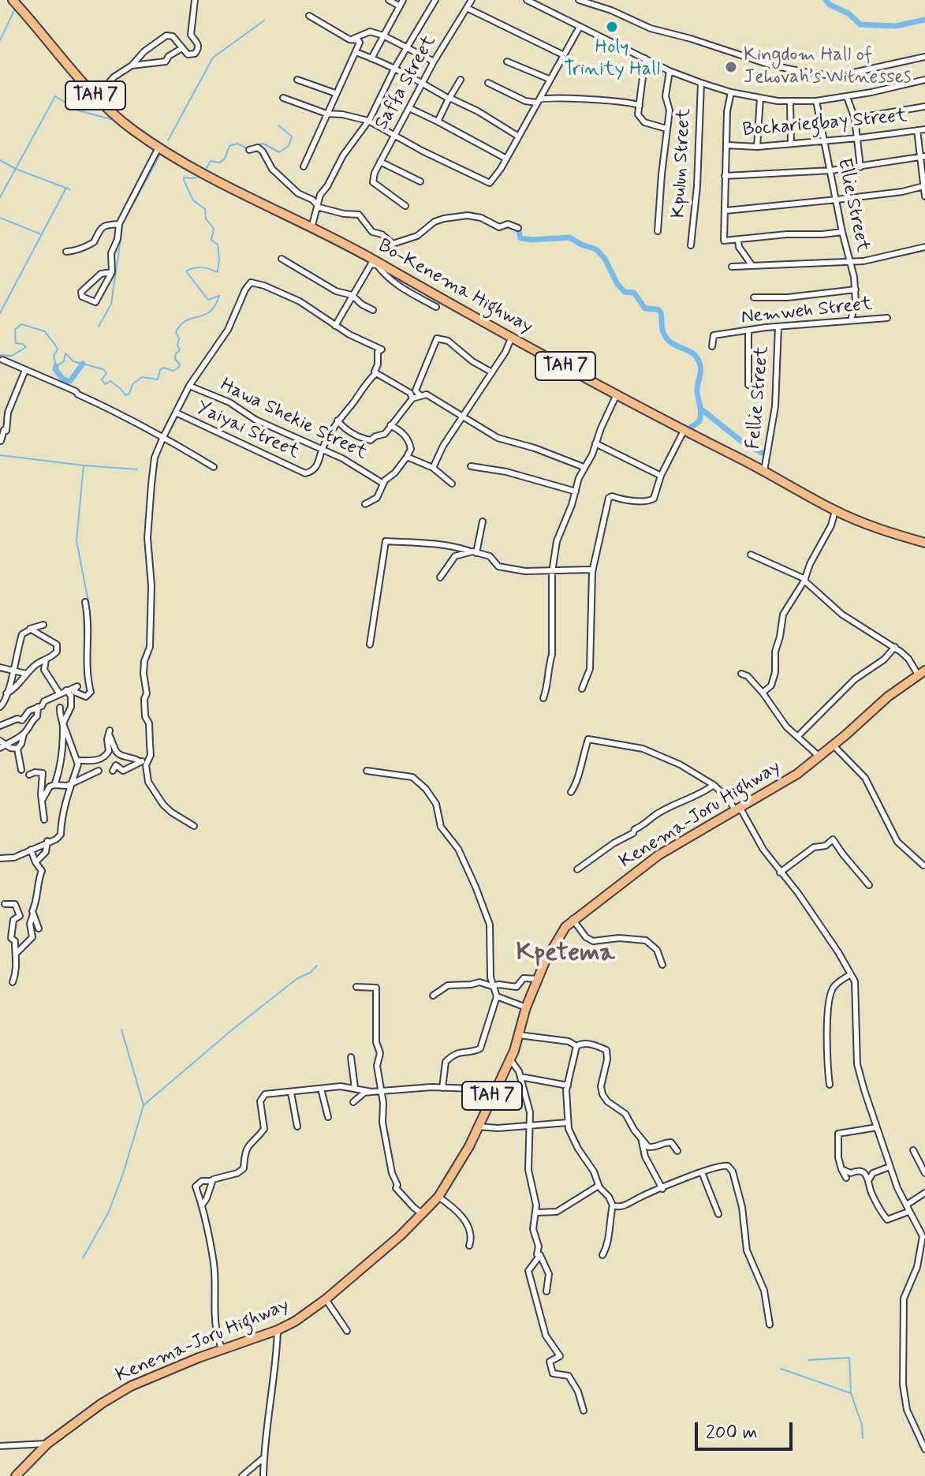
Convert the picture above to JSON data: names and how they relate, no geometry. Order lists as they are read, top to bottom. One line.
{"streets":{"highway":["TAH 7","Bo-Kenema Highway","Kenema-Joru Highway"],"street":["Saffa Street","Bockariegbay Street","Kpulun Street","Ellie Street","Nemweh Street","Fellie Street","Hawa Shekie Street","Yaiyai Street"]},"crossings":[["Bockariegbay Street","Ellie Street"],["Ellie Street","Nemweh Street"],["Bo-Kenema Highway","Fellie Street"],["Nemweh Street","Fellie Street"],["Hawa Shekie Street","Yaiyai Street"]],"districts":["Kpetema"],"places":["Holy Trinity Hall","Kingdom Hall of Jehovah’s Witnesses"],"scale_bar":"200 m"}
